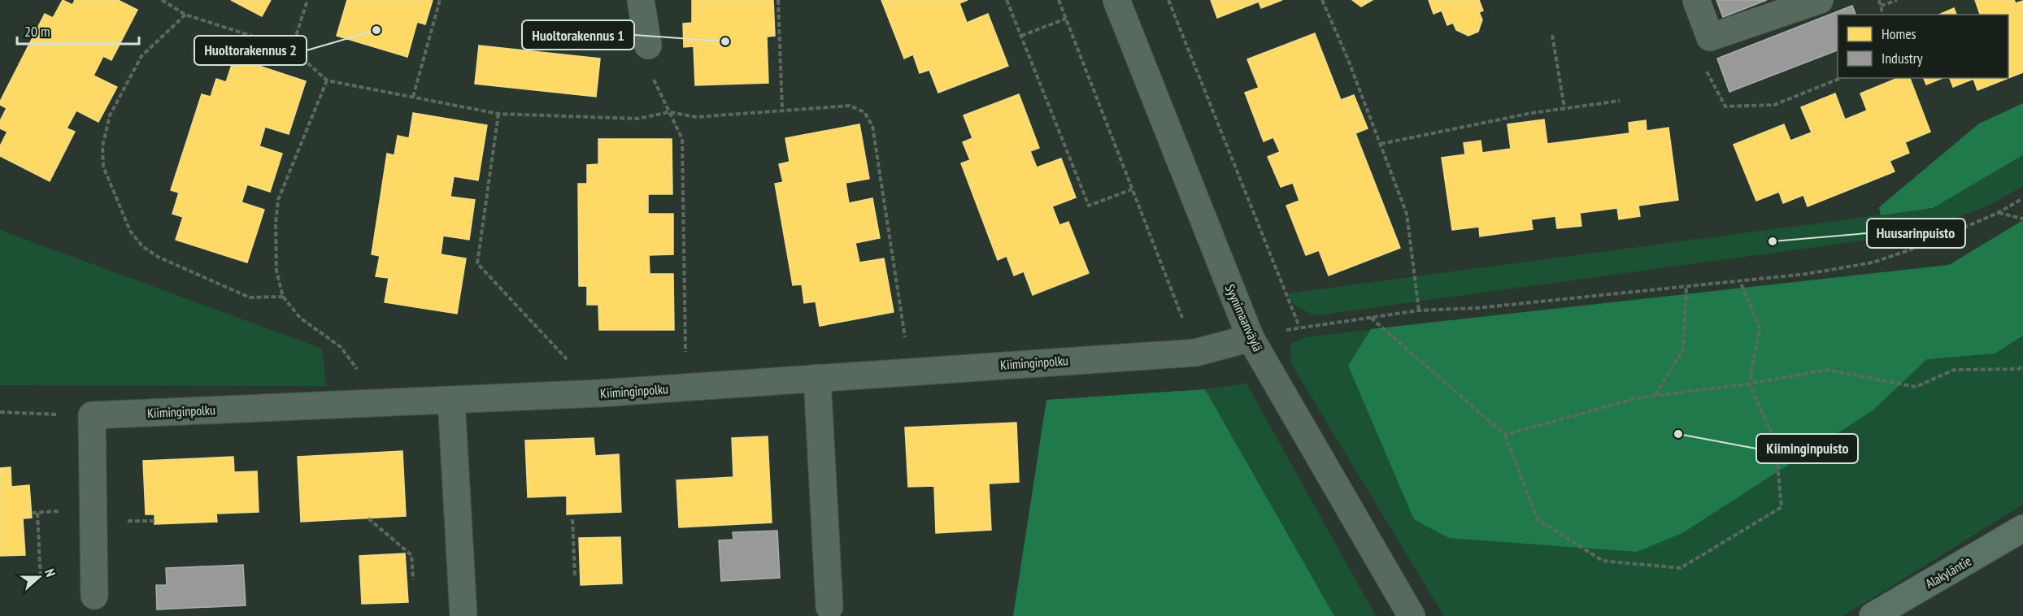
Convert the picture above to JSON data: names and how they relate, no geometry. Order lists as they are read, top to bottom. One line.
{"streets":{"main road":["Alakyläntie"],"street":["Syynimaanväylä","Kiiminginpolku"]},"crossings":[["Syynimaanväylä","Kiiminginpolku"]],"places":["Huoltorakennus 2","Huoltorakennus 1","Huusarinpuisto","Kiiminginpuisto"],"legend":["Homes","Industry"],"scale_bar":"20 m","north":"right"}
